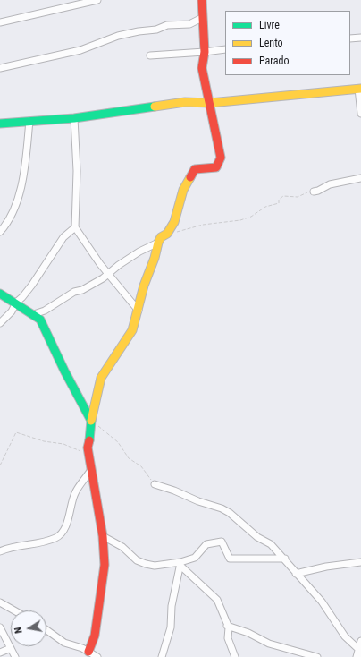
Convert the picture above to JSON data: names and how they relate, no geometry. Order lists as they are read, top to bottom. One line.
{"legend":["Livre","Lento","Parado"],"north":"left"}
